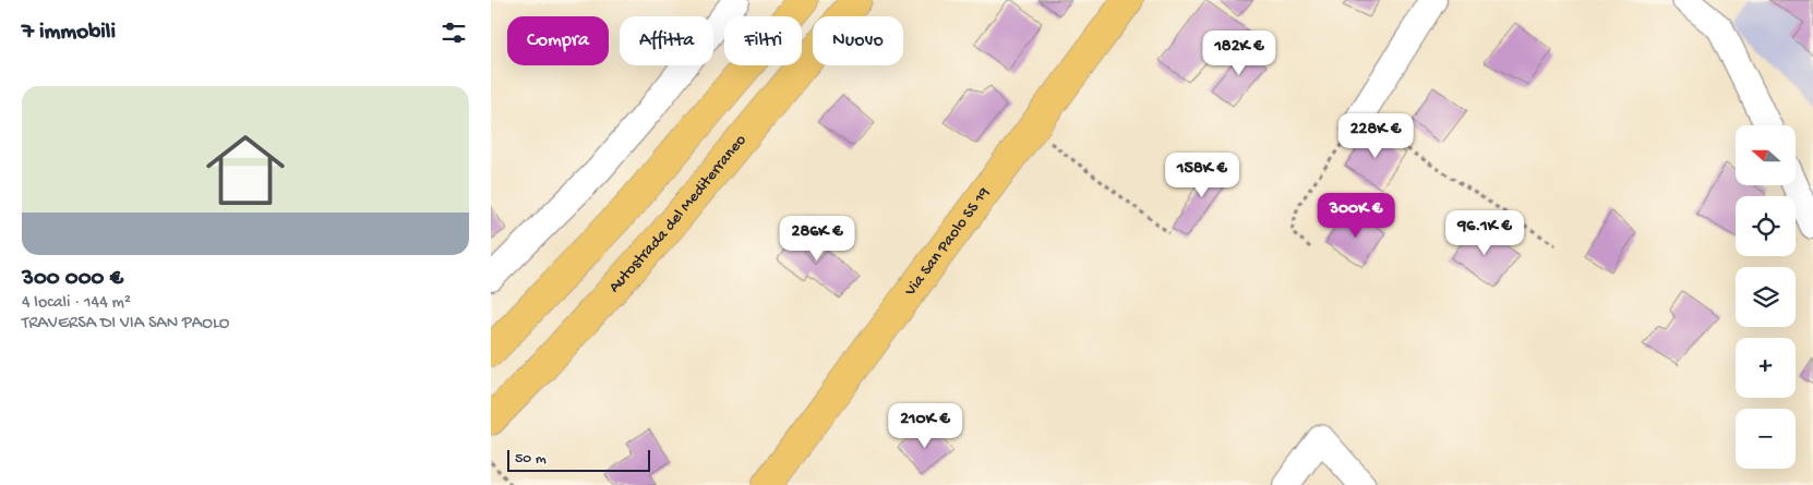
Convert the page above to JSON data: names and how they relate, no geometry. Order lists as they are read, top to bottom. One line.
{"streets":{"main road":["Autostrada del Mediterraneo","Via San Paolo SS 19"]},"scale_bar":"50 m","north":"left","page":{"heading":"7 immobili","chip":["Compra","Affitta","Filtri","Nuovo"],"price":["182K €","228K €","158K €","300K €","96.1K €","286K €","210K €"],"list":[{"name":"300 000 €","note":"4 locali · 144 m² · TRAVERSA DI VIA SAN PAOLO"}],"map_buttons":["+","−"],"scale":"50 m"}}
